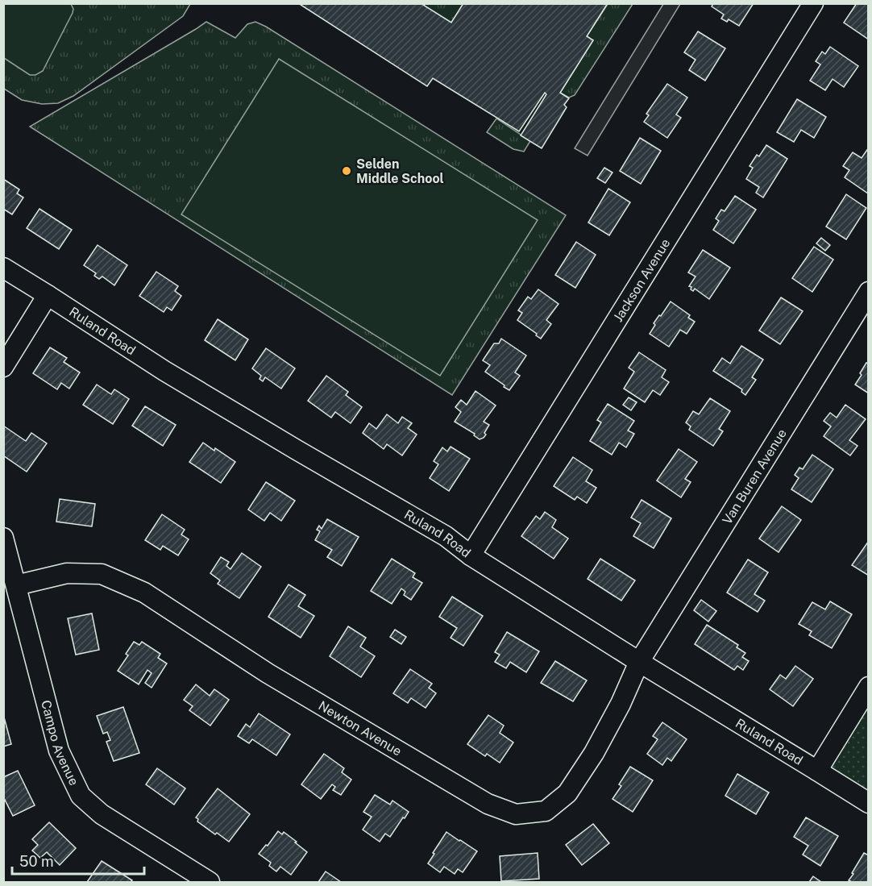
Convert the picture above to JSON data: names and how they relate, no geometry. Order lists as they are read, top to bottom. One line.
{"streets":{"street":["Jackson Avenue","Ruland Road","Van Buren Avenue","Newton Avenue","Campo Avenue"]},"crossings":[["Jackson Avenue","Ruland Road"],["Ruland Road","Van Buren Avenue"],["Ruland Road","Newton Avenue"],["Van Buren Avenue","Newton Avenue"],["Newton Avenue","Campo Avenue"]],"places":["Selden Middle School"],"scale_bar":"50 m"}
